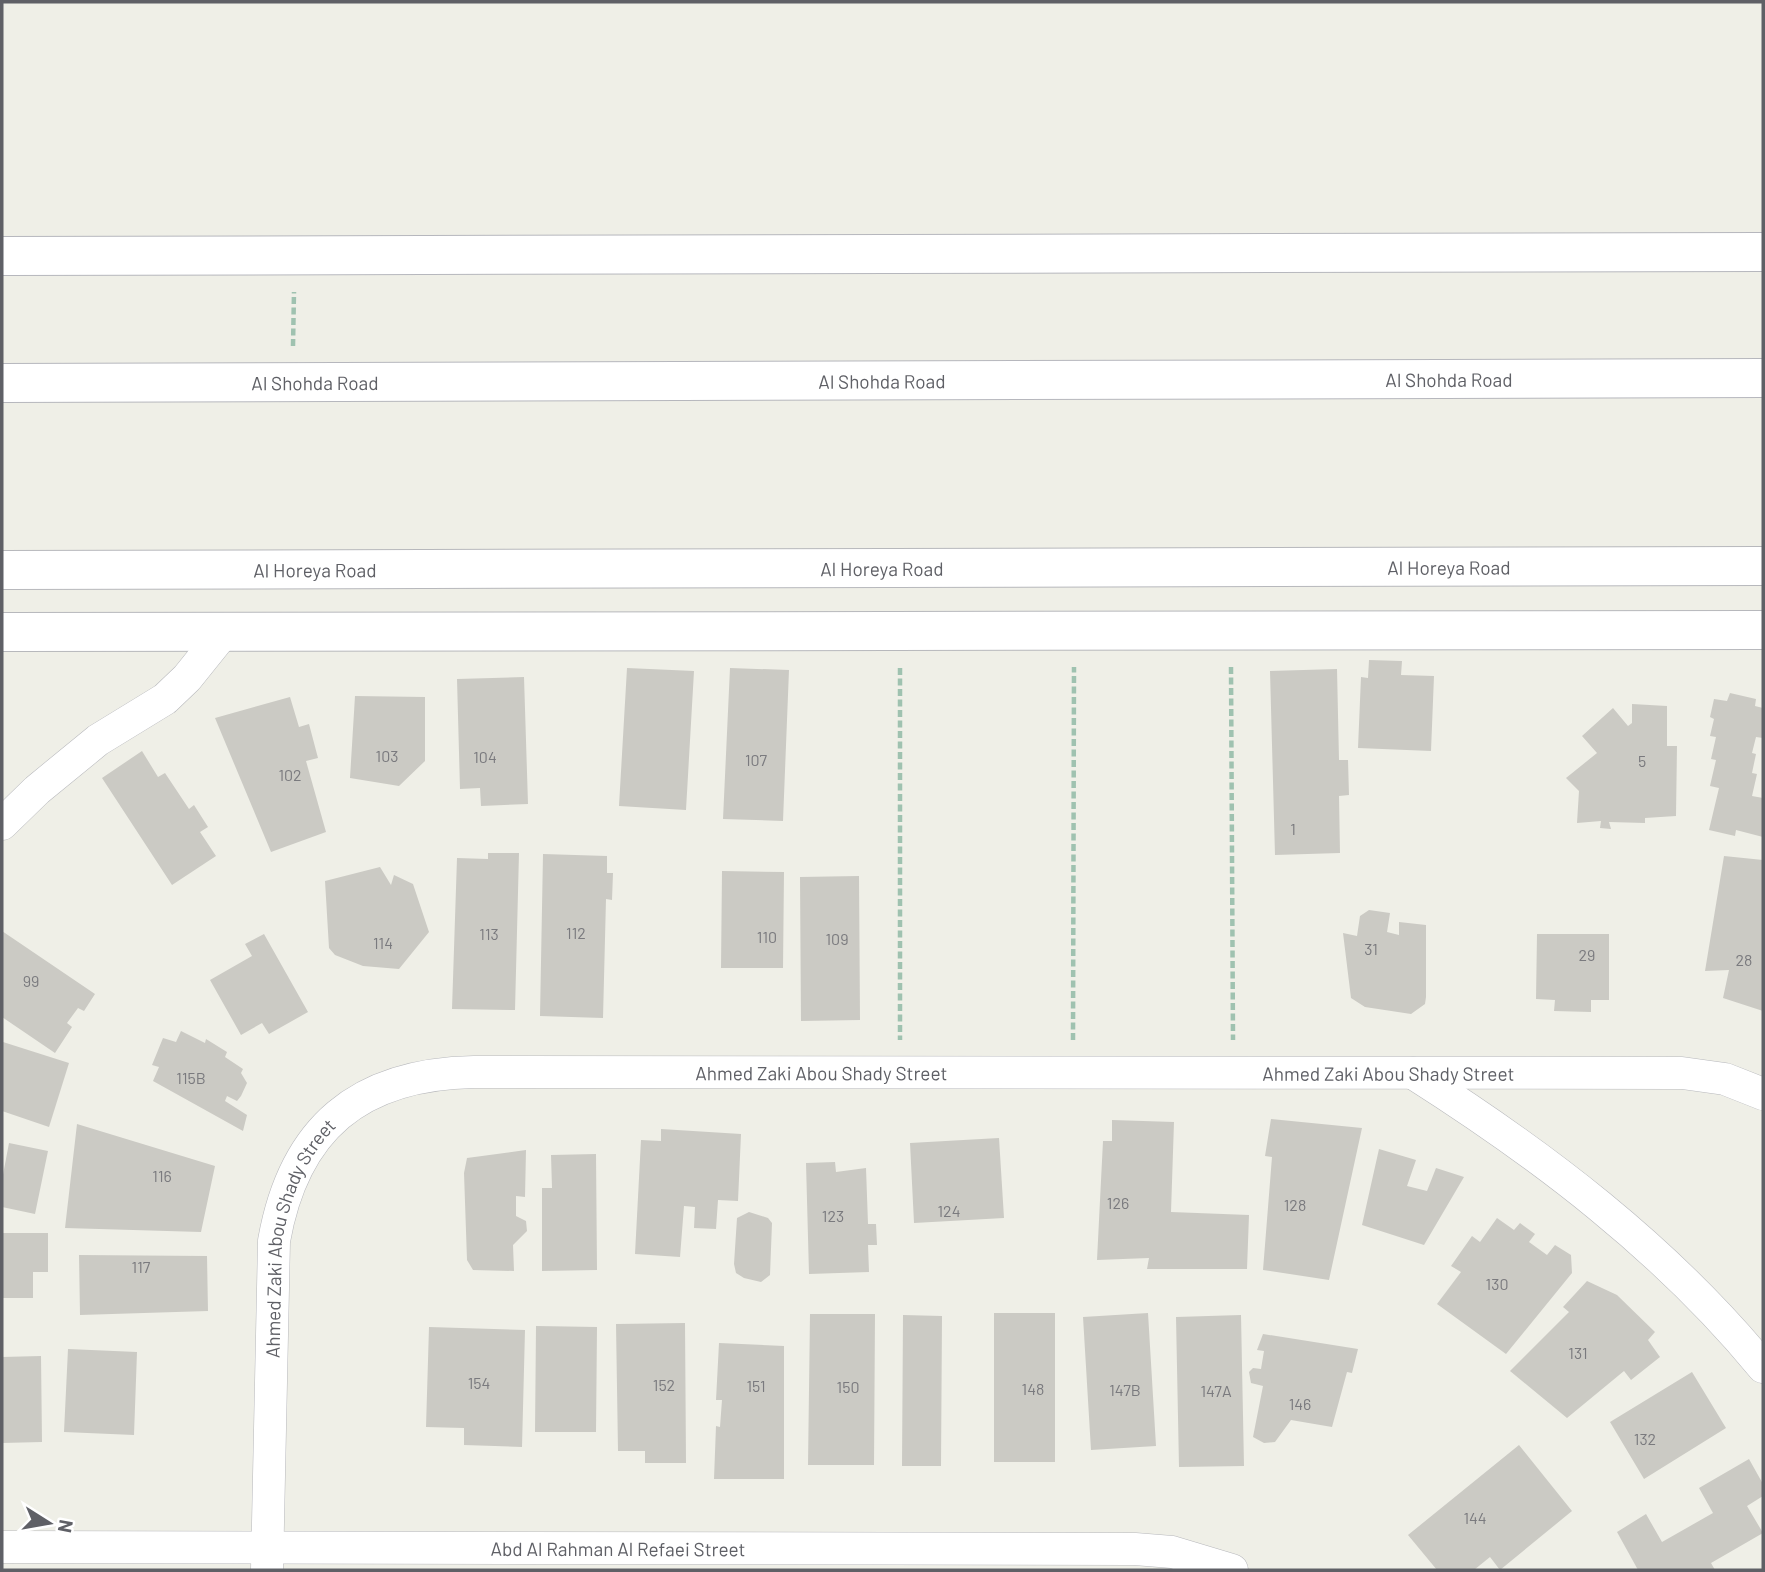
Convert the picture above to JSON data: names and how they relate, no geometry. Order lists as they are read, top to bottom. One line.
{"streets":{"street":["Al Shohda Road","Al Horeya Road","Ahmed Zaki Abou Shady Street","Abd Al Rahman Al Refaei Street"]},"crossings":[["Ahmed Zaki Abou Shady Street","Abd Al Rahman Al Refaei Street"]],"house_numbers":["103","104","107","5","102","1","112","113","110","109","114","31","29","28","99","115B","116","126","128","124","123","117","130","131","154","152","151","150","148","147B","147A","146","132","144"],"north":"right"}
